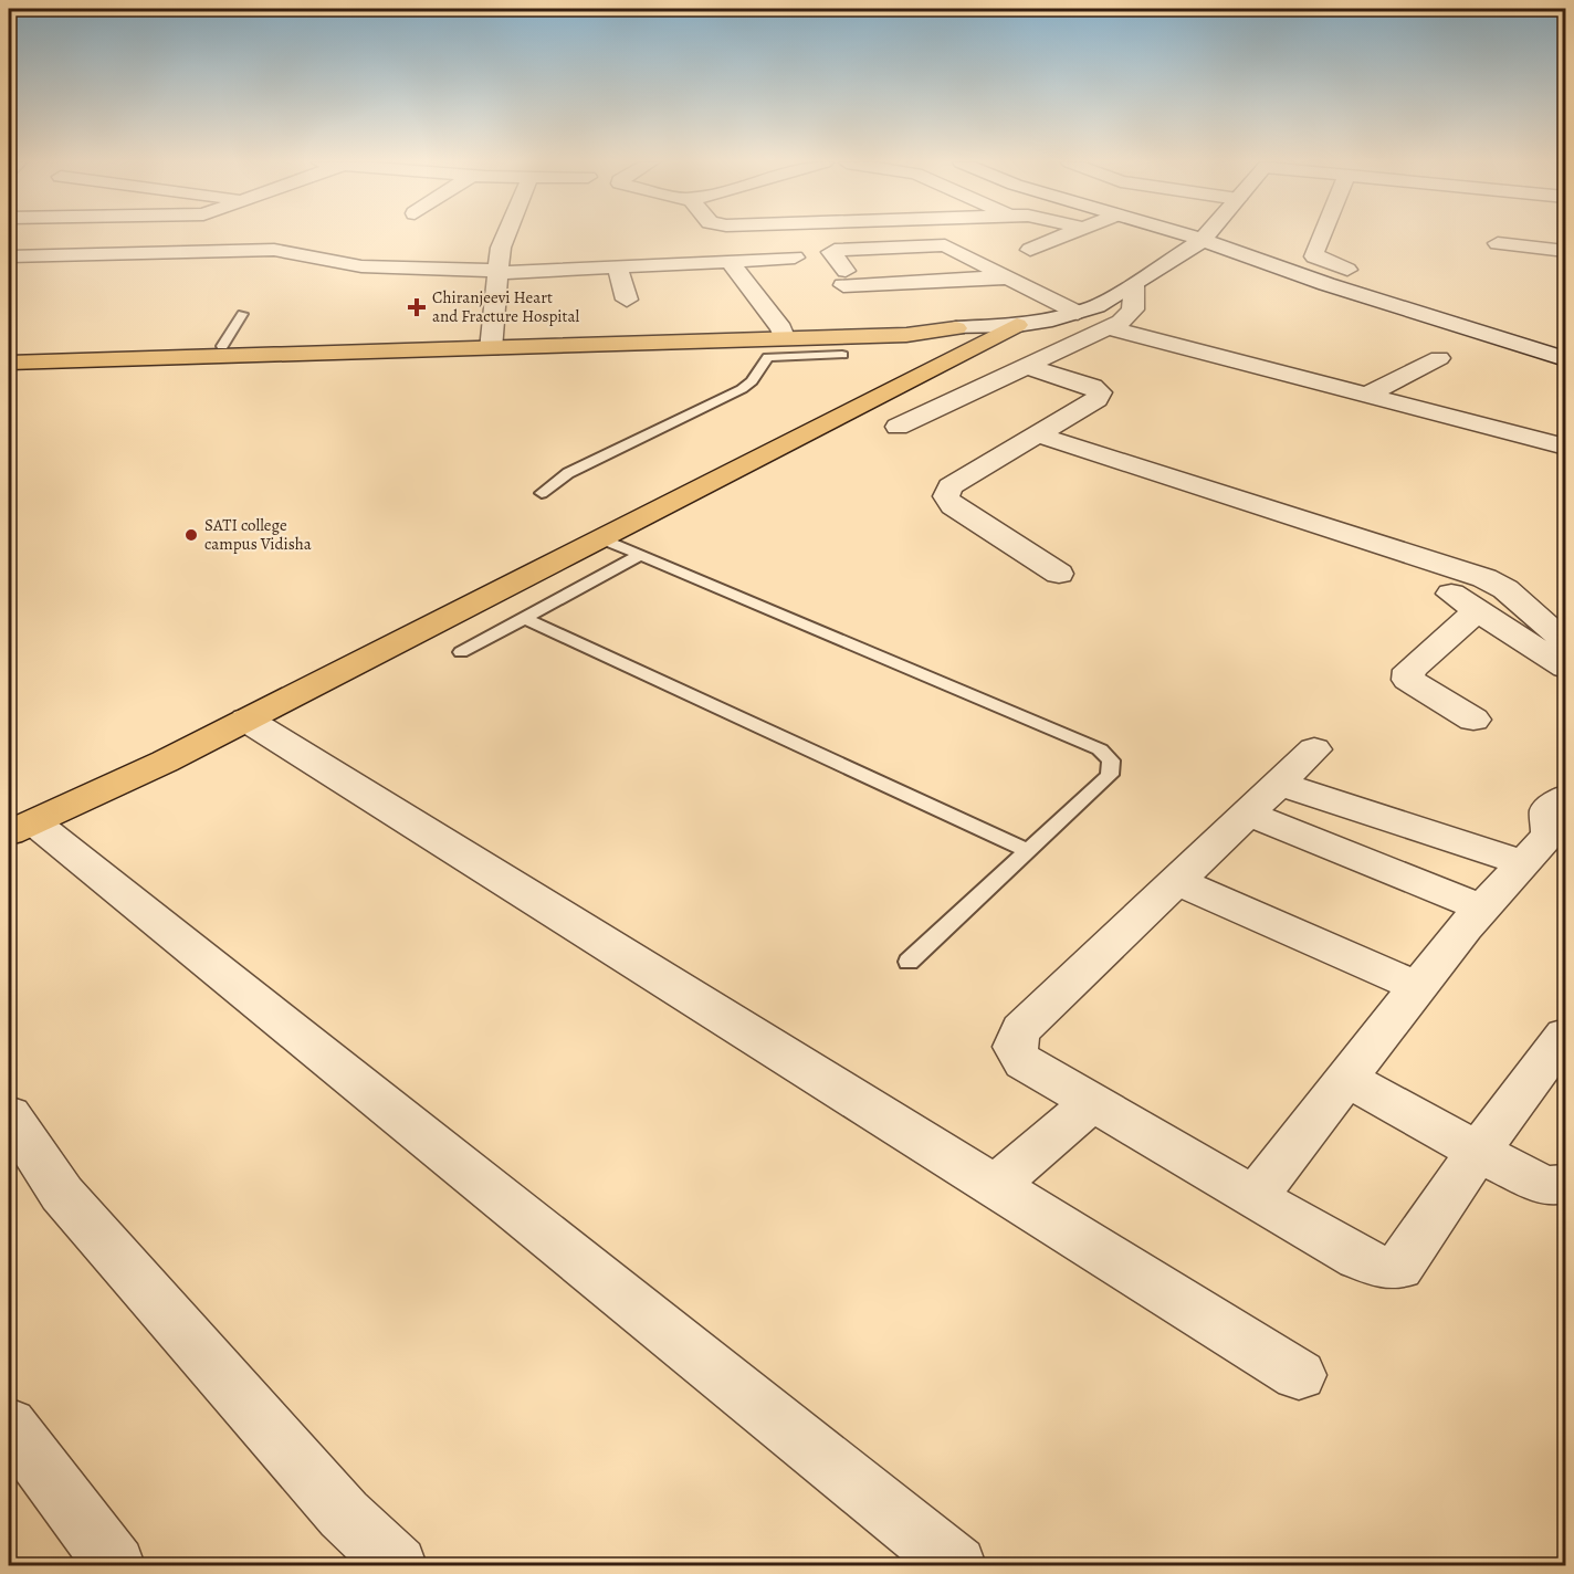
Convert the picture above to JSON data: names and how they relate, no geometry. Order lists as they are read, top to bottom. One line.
{"places":{"health":["Chiranjeevi Heart and Fracture Hospital"],"other":["SATI college campus Vidisha"]}}
